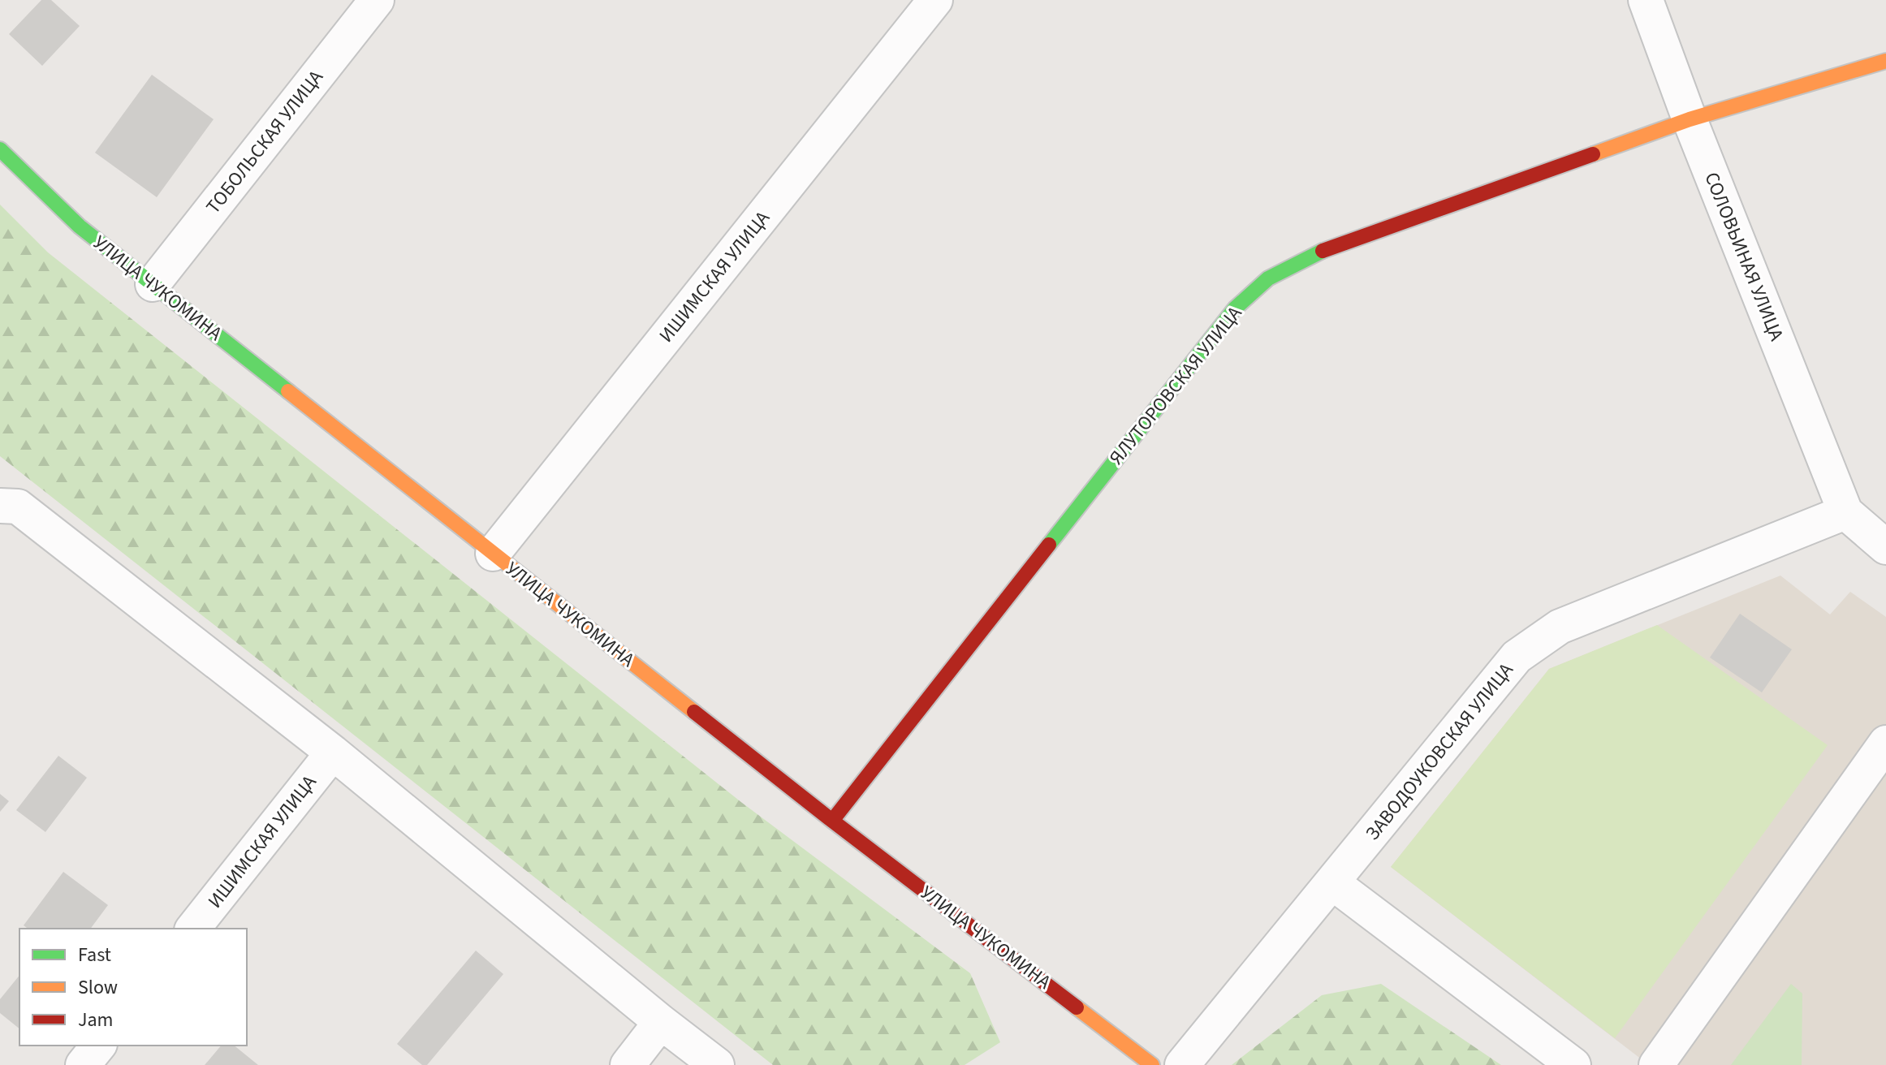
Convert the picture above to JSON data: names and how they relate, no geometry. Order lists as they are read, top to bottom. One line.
{"streets":{"street":["ТОБОЛЬСКАЯ УЛИЦА","СОЛОВЬИНАЯ УЛИЦА","ИШИМСКАЯ УЛИЦА","УЛИЦА ЧУКОМИНА","ЯЛУТОРОВСКАЯ УЛИЦА","ЗАВОДОУКОВСКАЯ УЛИЦА"]},"crossings":[["ТОБОЛЬСКАЯ УЛИЦА","УЛИЦА ЧУКОМИНА"],["СОЛОВЬИНАЯ УЛИЦА","ЯЛУТОРОВСКАЯ УЛИЦА"],["СОЛОВЬИНАЯ УЛИЦА","ЗАВОДОУКОВСКАЯ УЛИЦА"],["ИШИМСКАЯ УЛИЦА","УЛИЦА ЧУКОМИНА"],["УЛИЦА ЧУКОМИНА","ЯЛУТОРОВСКАЯ УЛИЦА"]],"legend":["Fast","Slow","Jam"]}
